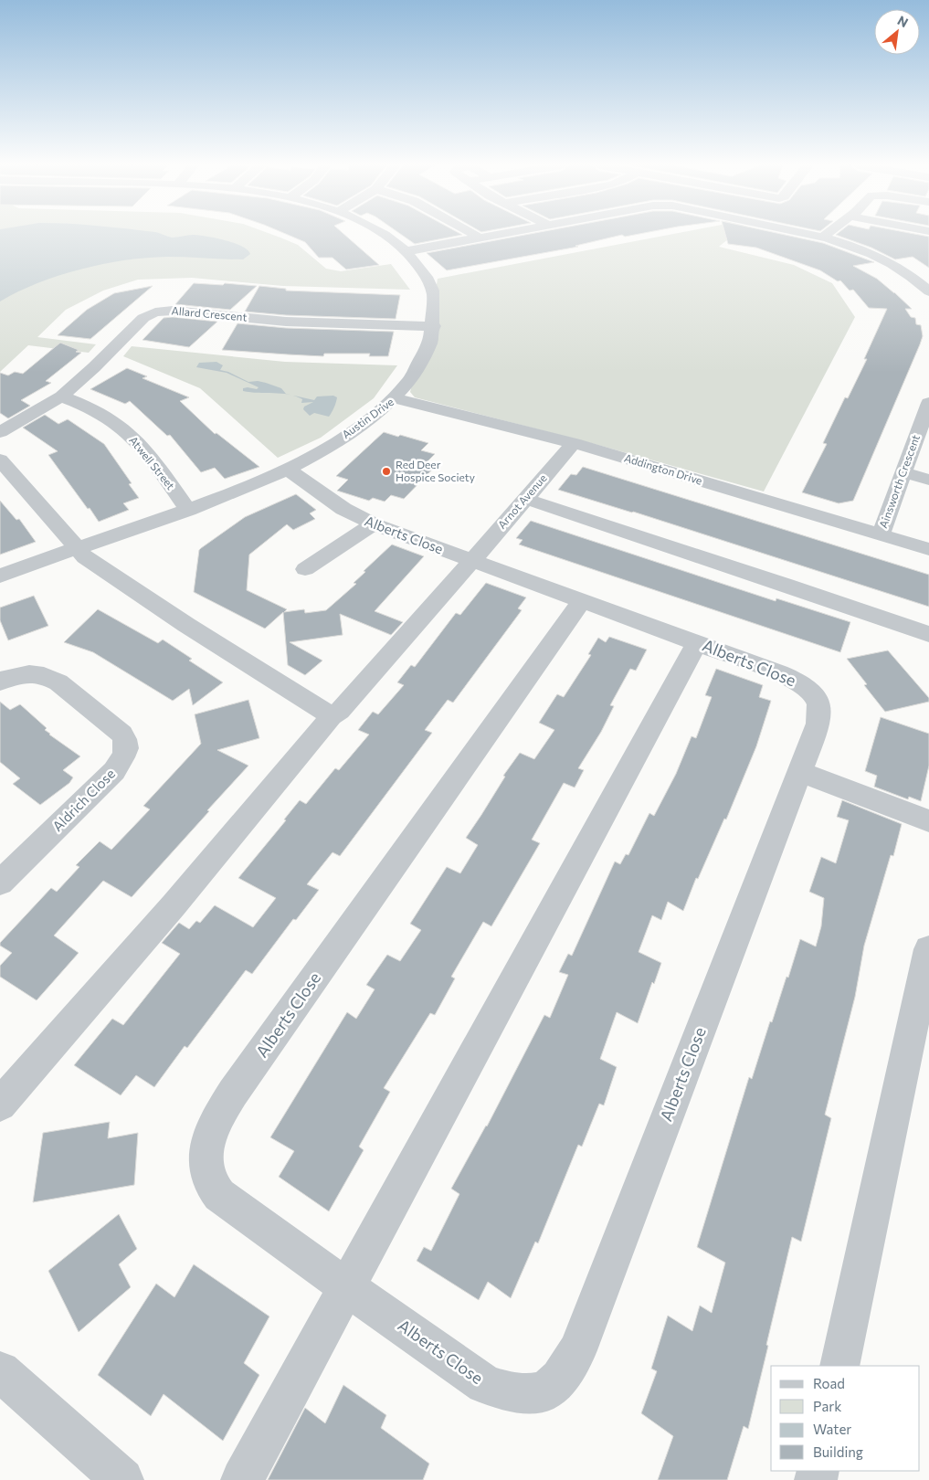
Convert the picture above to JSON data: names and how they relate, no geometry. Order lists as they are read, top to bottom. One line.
{"streets":{"street":["Allard Crescent","Austin Drive","Atwell Street","Addington Drive","Ainsworth Crescent","Arnot Avenue","Alberts Close","Aldrich Close"]},"crossings":[["Allard Crescent","Austin Drive"],["Allard Crescent","Atwell Street"],["Austin Drive","Atwell Street"],["Austin Drive","Addington Drive"],["Austin Drive","Alberts Close"],["Addington Drive","Ainsworth Crescent"],["Addington Drive","Arnot Avenue"],["Arnot Avenue","Alberts Close"]],"places":["Red Deer Hospice Society"],"legend":["Road","Park","Water","Building"],"north":"top right"}
